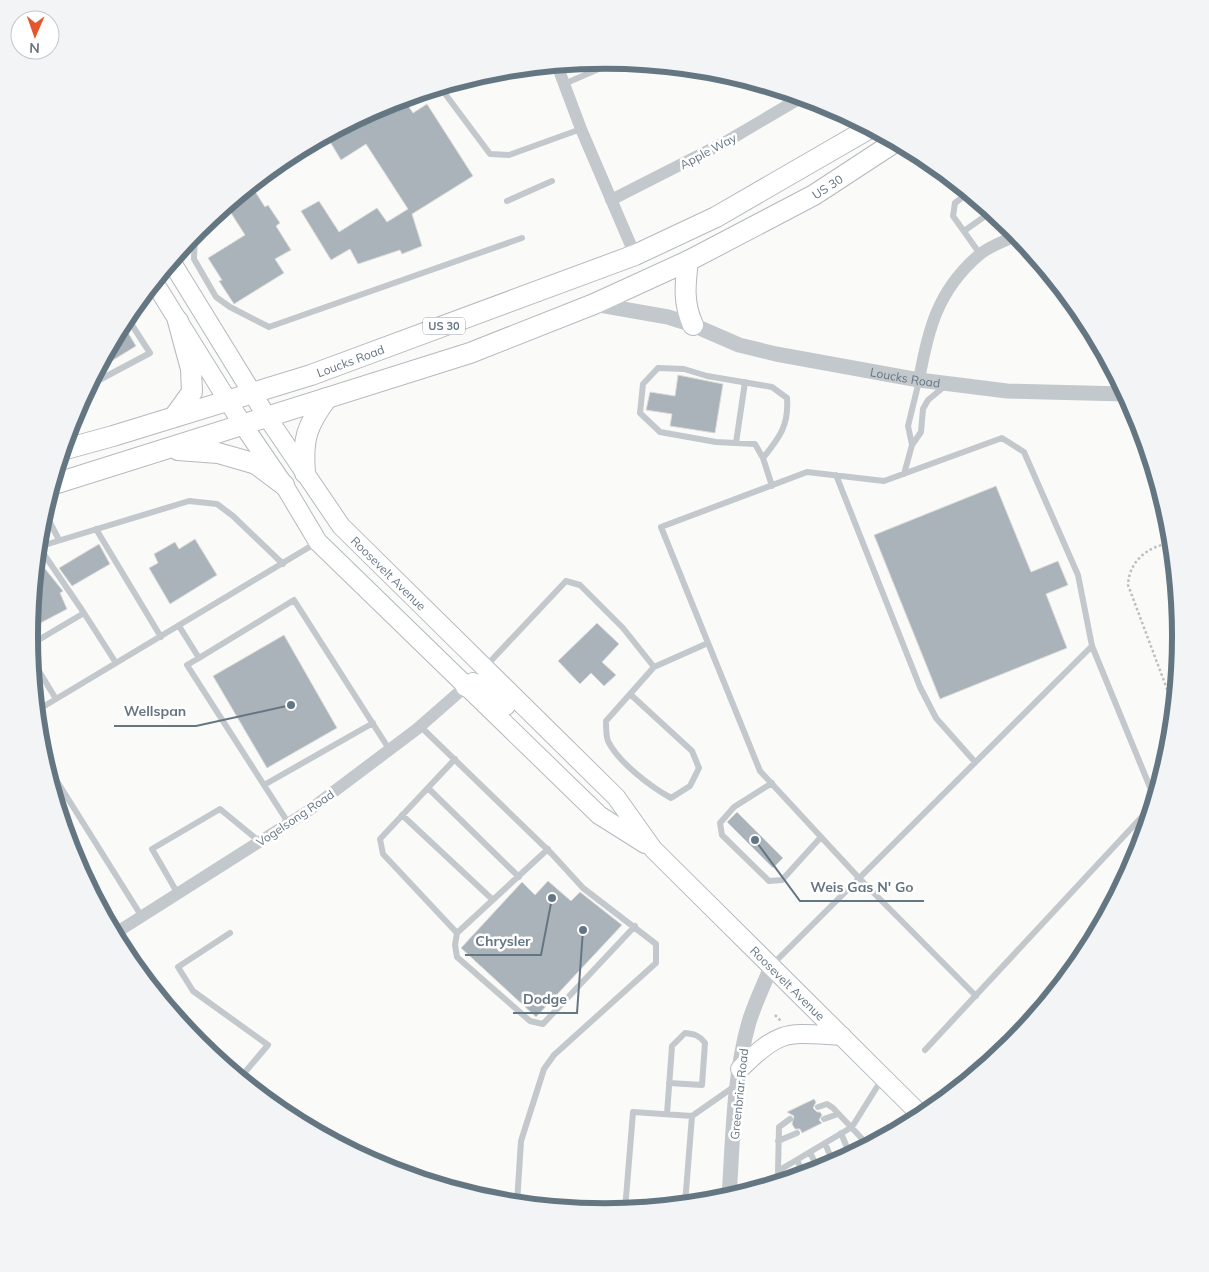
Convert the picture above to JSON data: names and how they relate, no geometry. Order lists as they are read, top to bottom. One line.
{"streets":{"highway":["US 30","Loucks Road"],"main road":["Roosevelt Avenue"],"street":["Apple Way","Vogelsong Road","Greenbriar Road"]},"crossings":[["US 30","Loucks Road"],["US 30","Roosevelt Avenue"],["Loucks Road","Roosevelt Avenue"],["Roosevelt Avenue","Vogelsong Road"],["Roosevelt Avenue","Greenbriar Road"]],"places":["Wellspan","Weis Gas N' Go","Chrysler","Dodge"],"north":"bottom"}
